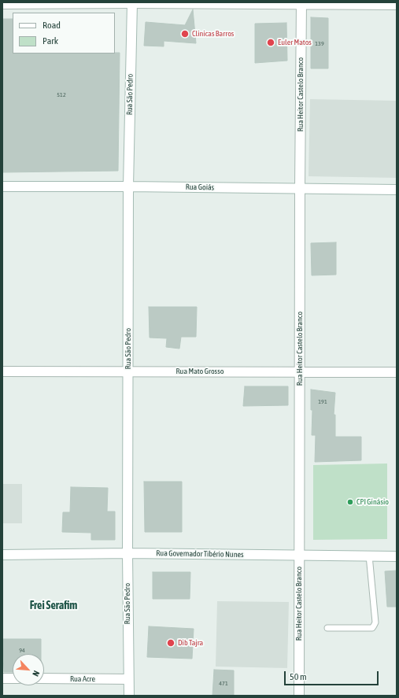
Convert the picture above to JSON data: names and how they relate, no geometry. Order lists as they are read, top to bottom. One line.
{"streets":{"street":["Rua São Pedro","Rua Heitor Castelo Branco","Rua Goiás","Rua Mato Grosso","Rua Governador Tibério Nunes","Rua Acre"]},"crossings":[["Rua São Pedro","Rua Goiás"],["Rua São Pedro","Rua Mato Grosso"],["Rua São Pedro","Rua Governador Tibério Nunes"],["Rua São Pedro","Rua Acre"],["Rua Heitor Castelo Branco","Rua Goiás"],["Rua Heitor Castelo Branco","Rua Mato Grosso"],["Rua Heitor Castelo Branco","Rua Governador Tibério Nunes"]],"districts":["Frei Serafim"],"places":["Clinicas Barros","Euler Matos","CPI Ginásio","Dib Tajra"],"house_numbers":["139","512","191","94","471"],"legend":["Road","Park"],"scale_bar":"50 m","north":"bottom right"}
